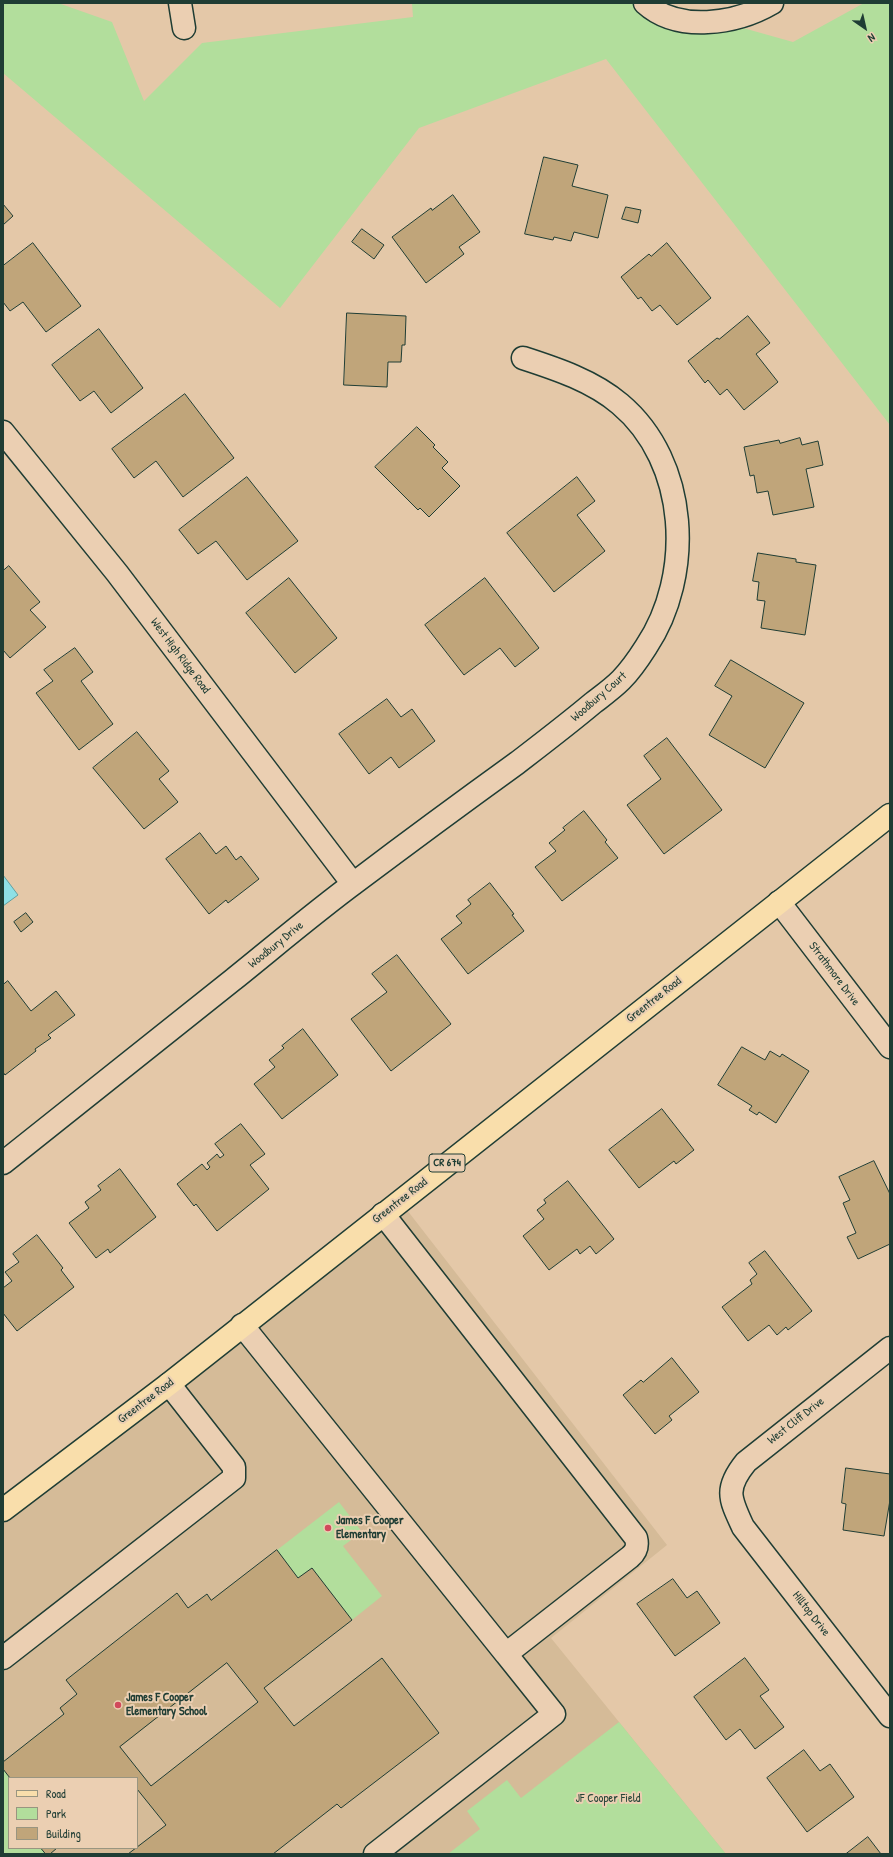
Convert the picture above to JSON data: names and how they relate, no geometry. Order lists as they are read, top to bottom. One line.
{"streets":{"main road":["Greentree Road","CR 674"],"street":["West High Ridge Road","Woodbury Court","Woodbury Drive","Strathmore Drive","West Cliff Drive","Hilltop Drive"]},"crossings":[["West High Ridge Road","Woodbury Drive"],["Woodbury Court","Woodbury Drive"],["Strathmore Drive","Greentree Road"],["West Cliff Drive","Hilltop Drive"]],"parks":["JF Cooper Field"],"places":["James F Cooper Elementary","James F Cooper Elementary School"],"legend":["Road","Park","Building"],"north":"bottom right"}
